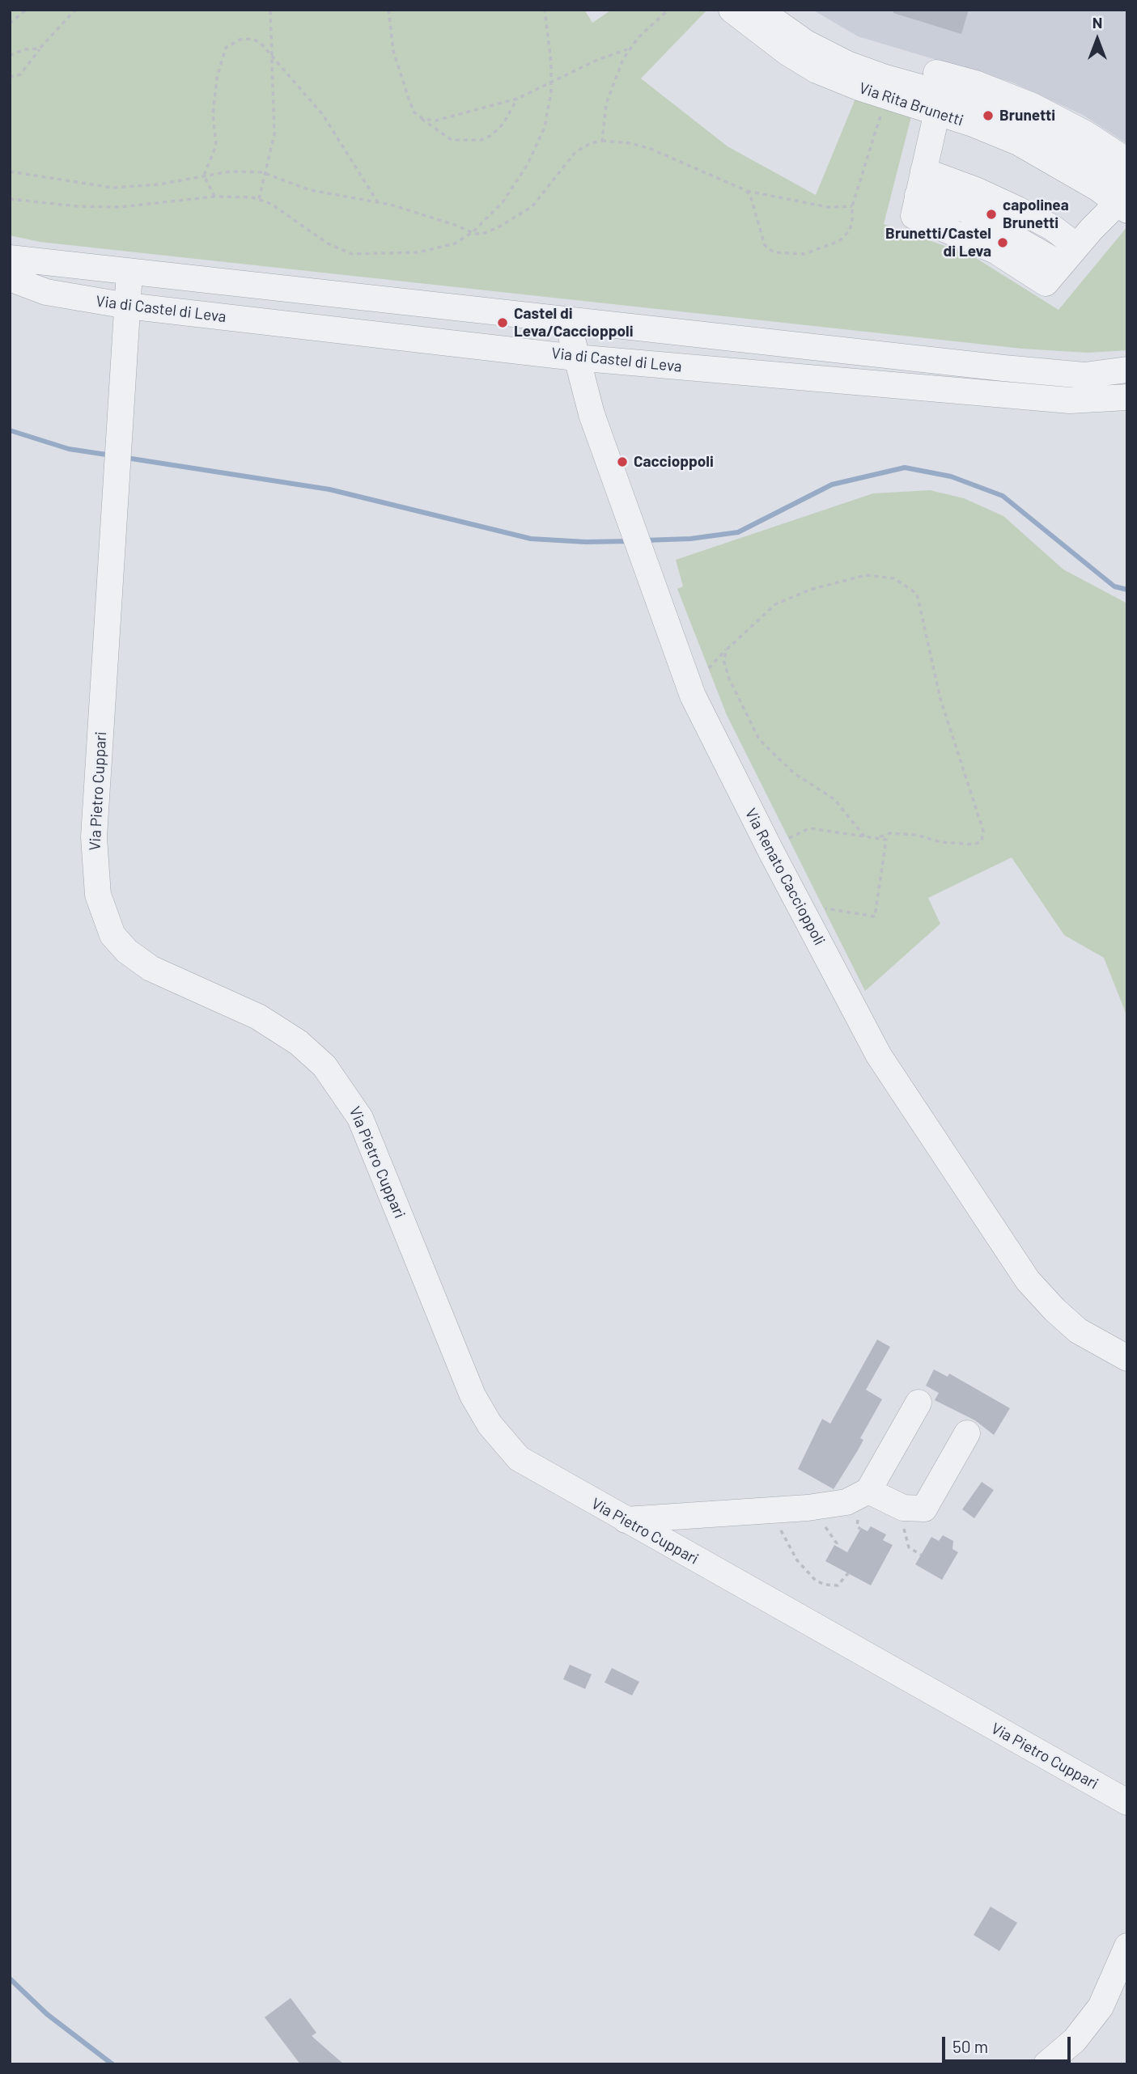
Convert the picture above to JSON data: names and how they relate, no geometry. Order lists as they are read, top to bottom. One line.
{"streets":{"street":["Via Rita Brunetti","Via di Castel di Leva","Via Pietro Cuppari","Via Renato Caccioppoli"]},"crossings":[["Via di Castel di Leva","Via Pietro Cuppari"],["Via di Castel di Leva","Via Renato Caccioppoli"]],"places":["Brunetti","capolinea Brunetti","Brunetti/Castel di Leva","Castel di Leva/Caccioppoli","Caccioppoli"],"scale_bar":"50 m","north":"top"}
